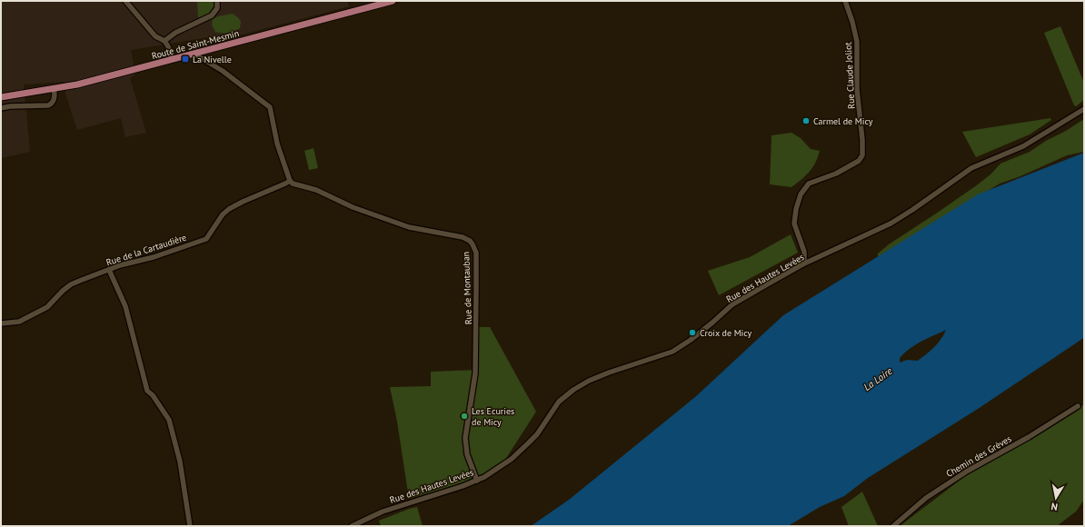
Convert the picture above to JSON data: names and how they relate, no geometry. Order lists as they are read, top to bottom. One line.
{"streets":{"main road":["Route de Saint-Mesmin"],"street":["Rue Claude Joliot","Rue de la Cartaudière","Rue des Hautes Levées","Rue de Montauban","Chemin des Grèves"]},"crossings":[["Rue Claude Joliot","Rue des Hautes Levées"],["Rue de la Cartaudière","Rue de Montauban"],["Rue des Hautes Levées","Rue de Montauban"]],"water":["La Loire"],"places":{"transit":["La Nivelle"],"other":["Carmel de Micy","Croix de Micy","Les Ecuries de Micy"]},"north":"bottom"}
